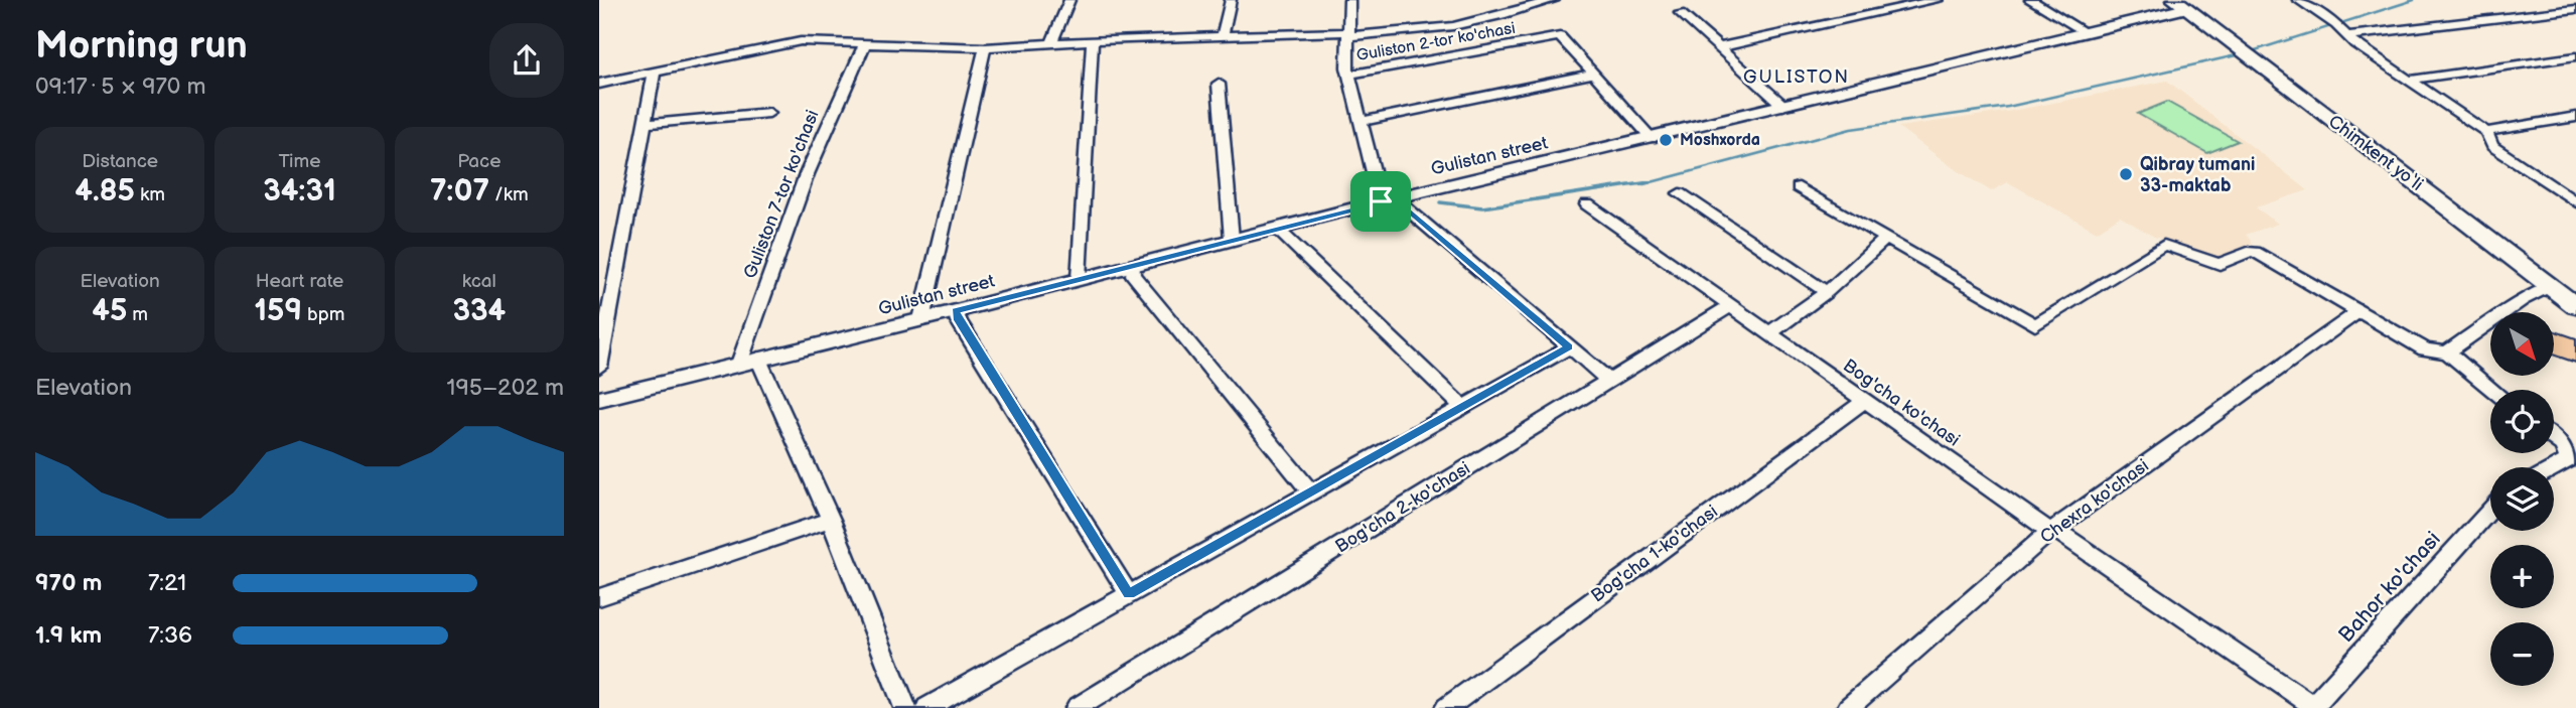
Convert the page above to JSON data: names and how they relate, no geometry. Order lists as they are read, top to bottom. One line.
{"streets":{"highway":["Chimkent yo‘li"],"main road":["Gulistan street"],"street":["Guliston 2-tor ko'chasi","Guliston 7-tor ko'chasi","Bog'cha ko'chasi","Chexra ko'chasi","Bog'cha 2-ko'chasi","Bog'cha 1-ko'chasi","Bahor ko'chasi"]},"crossings":[["Guliston 2-tor ko'chasi","Gulistan street"],["Chimkent yo‘li","Gulistan street"],["Gulistan street","Guliston 7-tor ko'chasi"],["Bog'cha ko'chasi","Chexra ko'chasi"],["Bog'cha ko'chasi","Bog'cha 2-ko'chasi"],["Bog'cha ko'chasi","Bog'cha 1-ko'chasi"],["Bog'cha ko'chasi","Bahor ko'chasi"]],"districts":["GULISTON"],"places":["Moshxorda","Qibray tumani 33-maktab"],"north":"bottom right","page":{"heading":["Morning run","09:17 · 5 × 970 m"],"stats":[["Distance","4.85 km"],["Time","34:31"],["Pace","7:07 /km"],["Elevation","45 m"],["Heart rate","159 bpm"],["kcal","334"]],"map_buttons":["+","−"],"chart":["Elevation","195–202 m"],"list":[{"name":"970 m","note":"7:21"},{"name":"1.9 km","note":"7:36"}]}}
